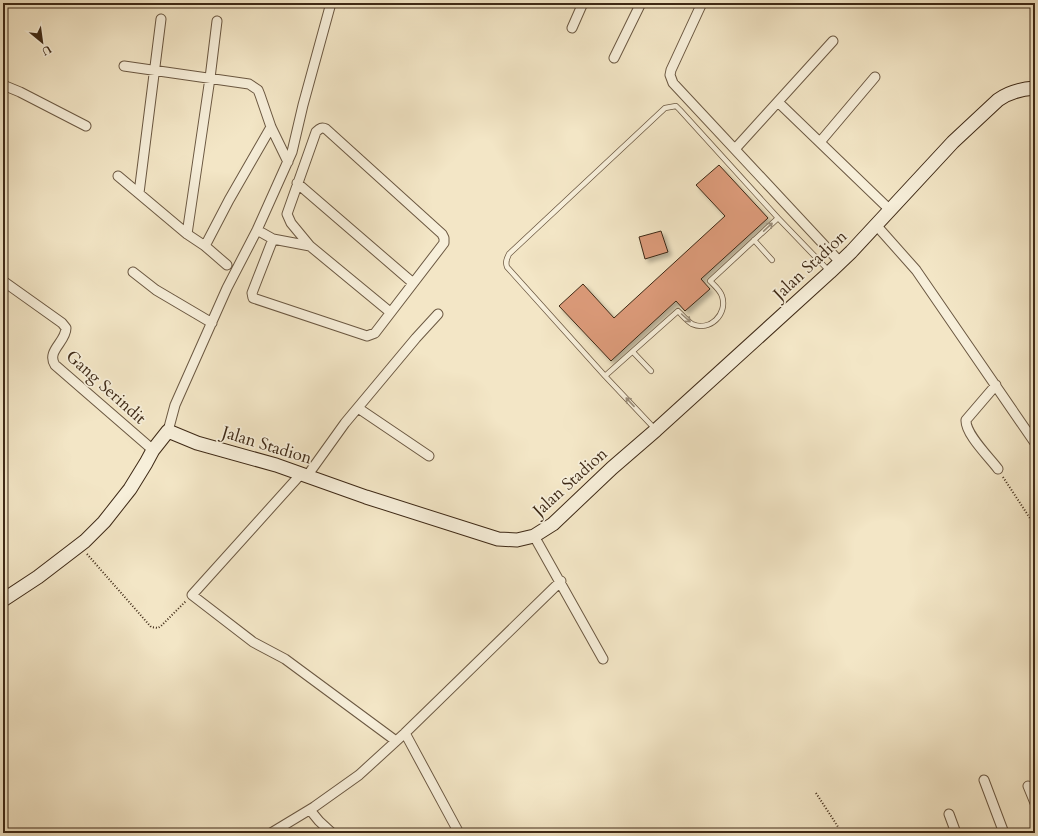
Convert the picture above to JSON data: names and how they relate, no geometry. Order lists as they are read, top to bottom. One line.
{"streets":{"street":["Jalan Stadion","Gang Serindit"]},"north":"bottom right"}
